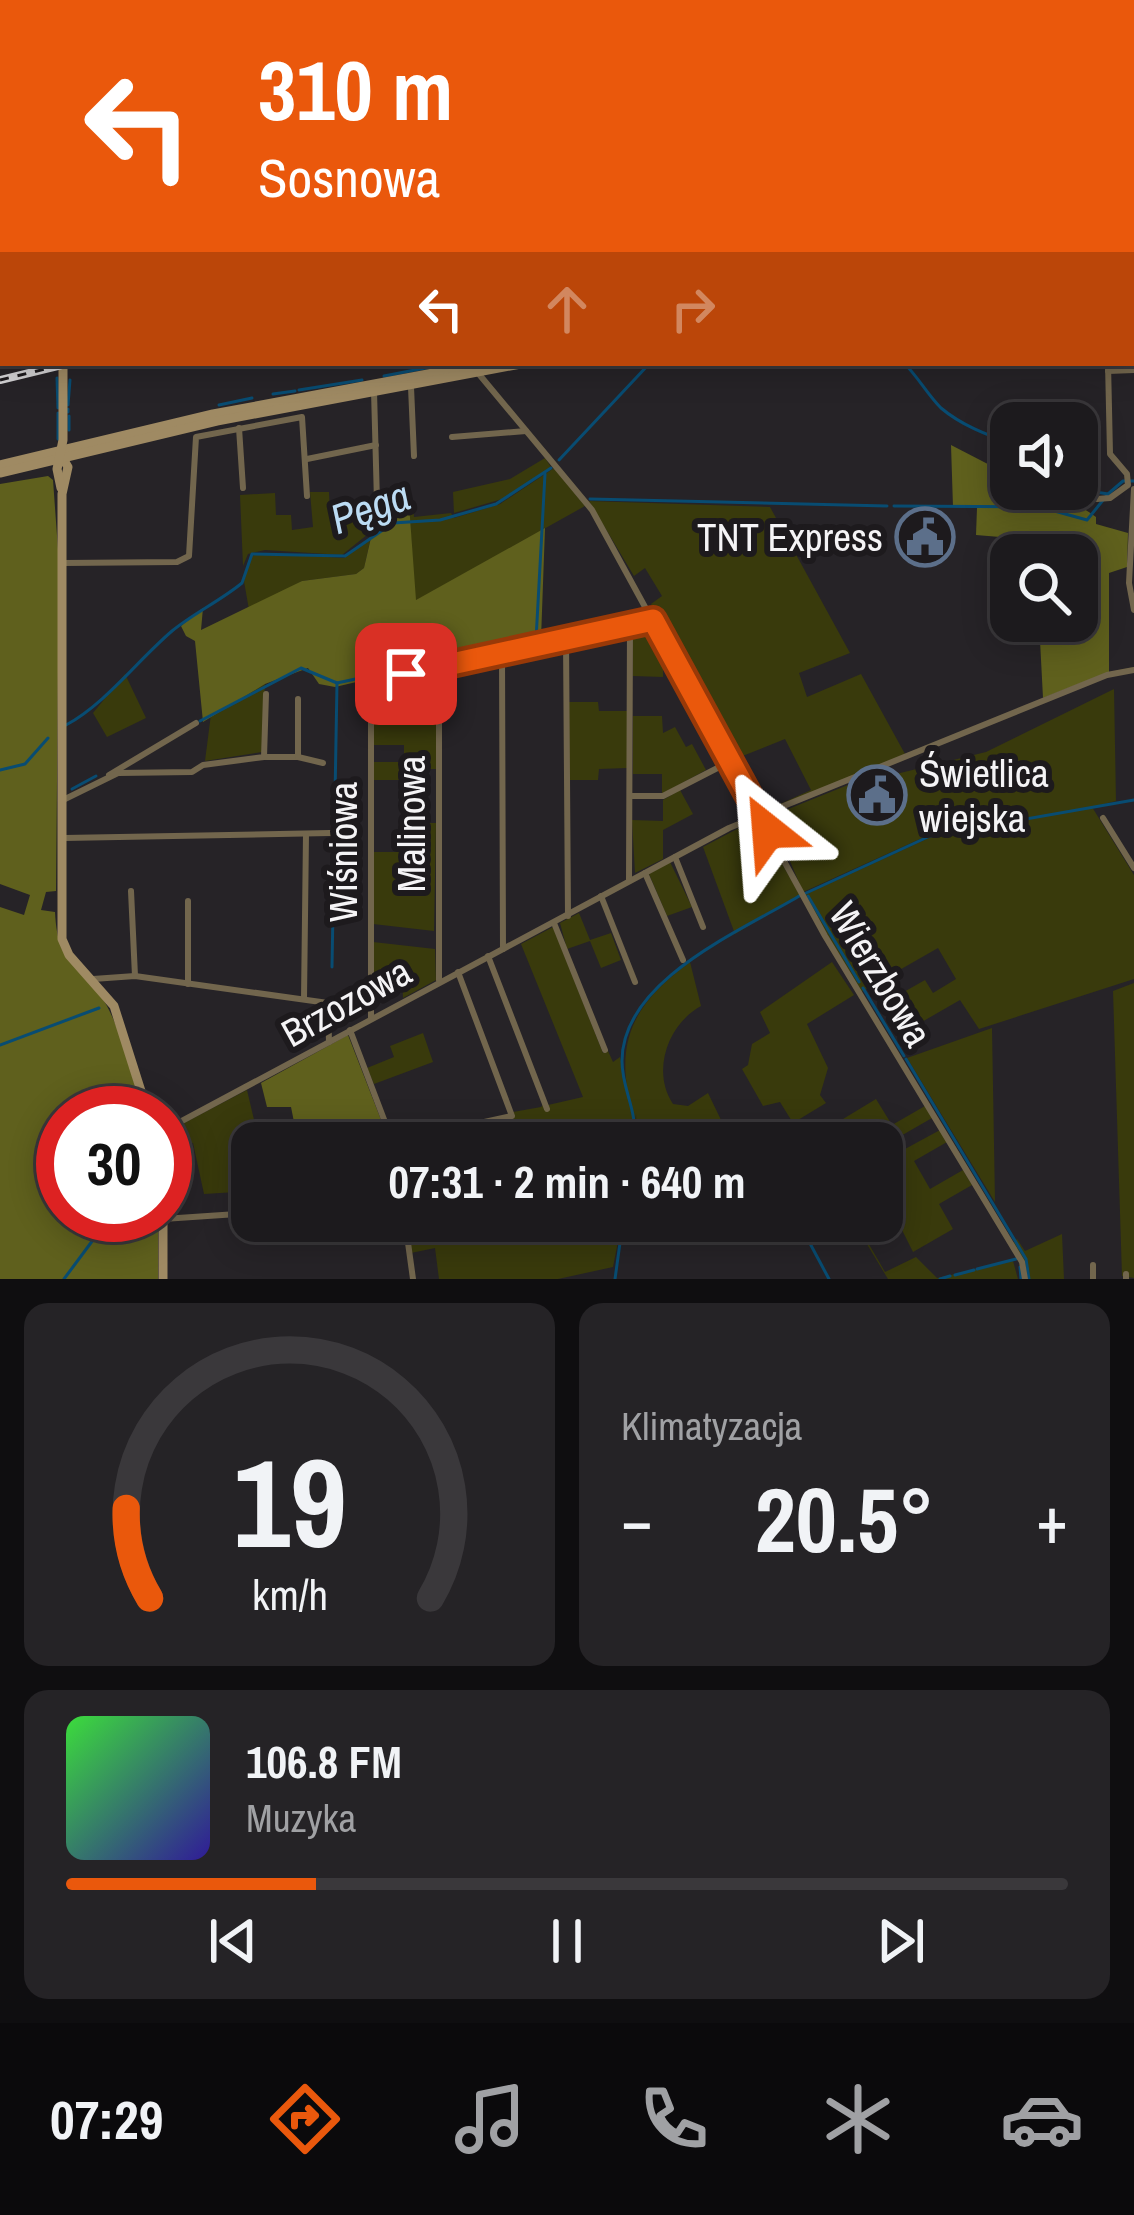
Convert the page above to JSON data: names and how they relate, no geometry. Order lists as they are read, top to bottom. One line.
{"streets":{"street":["Malinowa","Wiśniowa","Wierzbowa","Brzozowa"]},"crossings":[["Malinowa","Wiśniowa"],["Malinowa","Brzozowa"],["Wiśniowa","Brzozowa"],["Wierzbowa","Brzozowa"]],"water":["Pęga"],"places":{"public building":["TNT Express","Świetlica wiejska"]},"page":{"turn":["310 m","Sosnowa"],"limit":"30","trip":"07:31 · 2 min · 640 m","tile":"Klimatyzacja","heat":["−","20.5°","+"],"song":["106.8 FM","Muzyka"],"tabs":"07:29","gauge":["19","km/h"]}}
